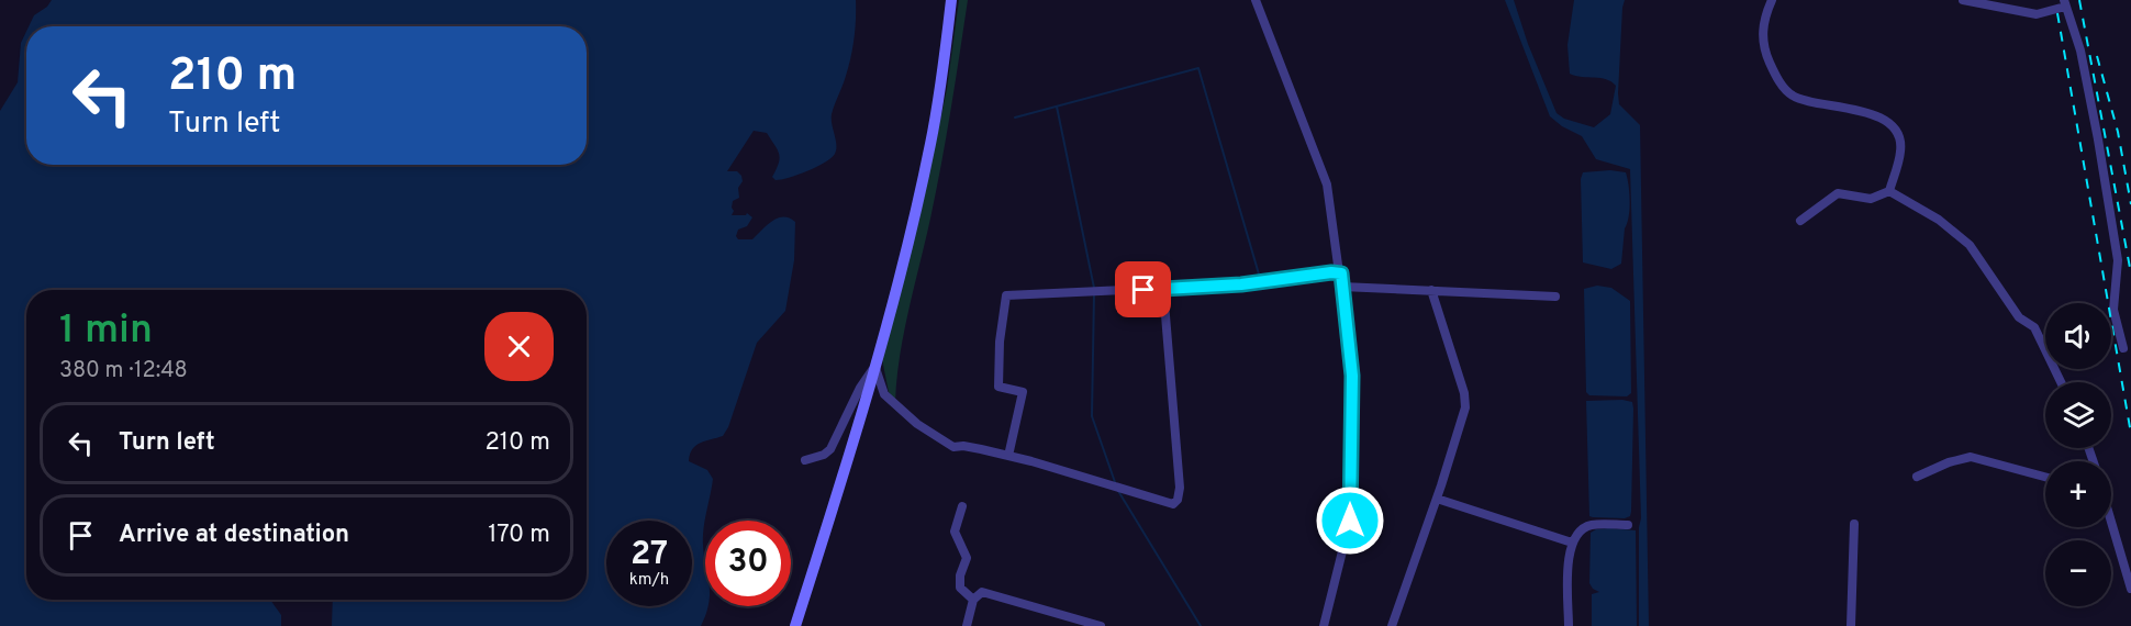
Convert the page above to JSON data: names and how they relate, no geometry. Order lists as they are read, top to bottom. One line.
{"page":{"turn":["210 m","Turn left"],"heading":["1 min","380 m · 12:48"],"map_buttons":["+","−"],"list":[{"name":"Turn left","value":"210 m"},{"name":"Arrive at destination","value":"170 m"}],"speed":"27 km/h","limit":"30"}}
